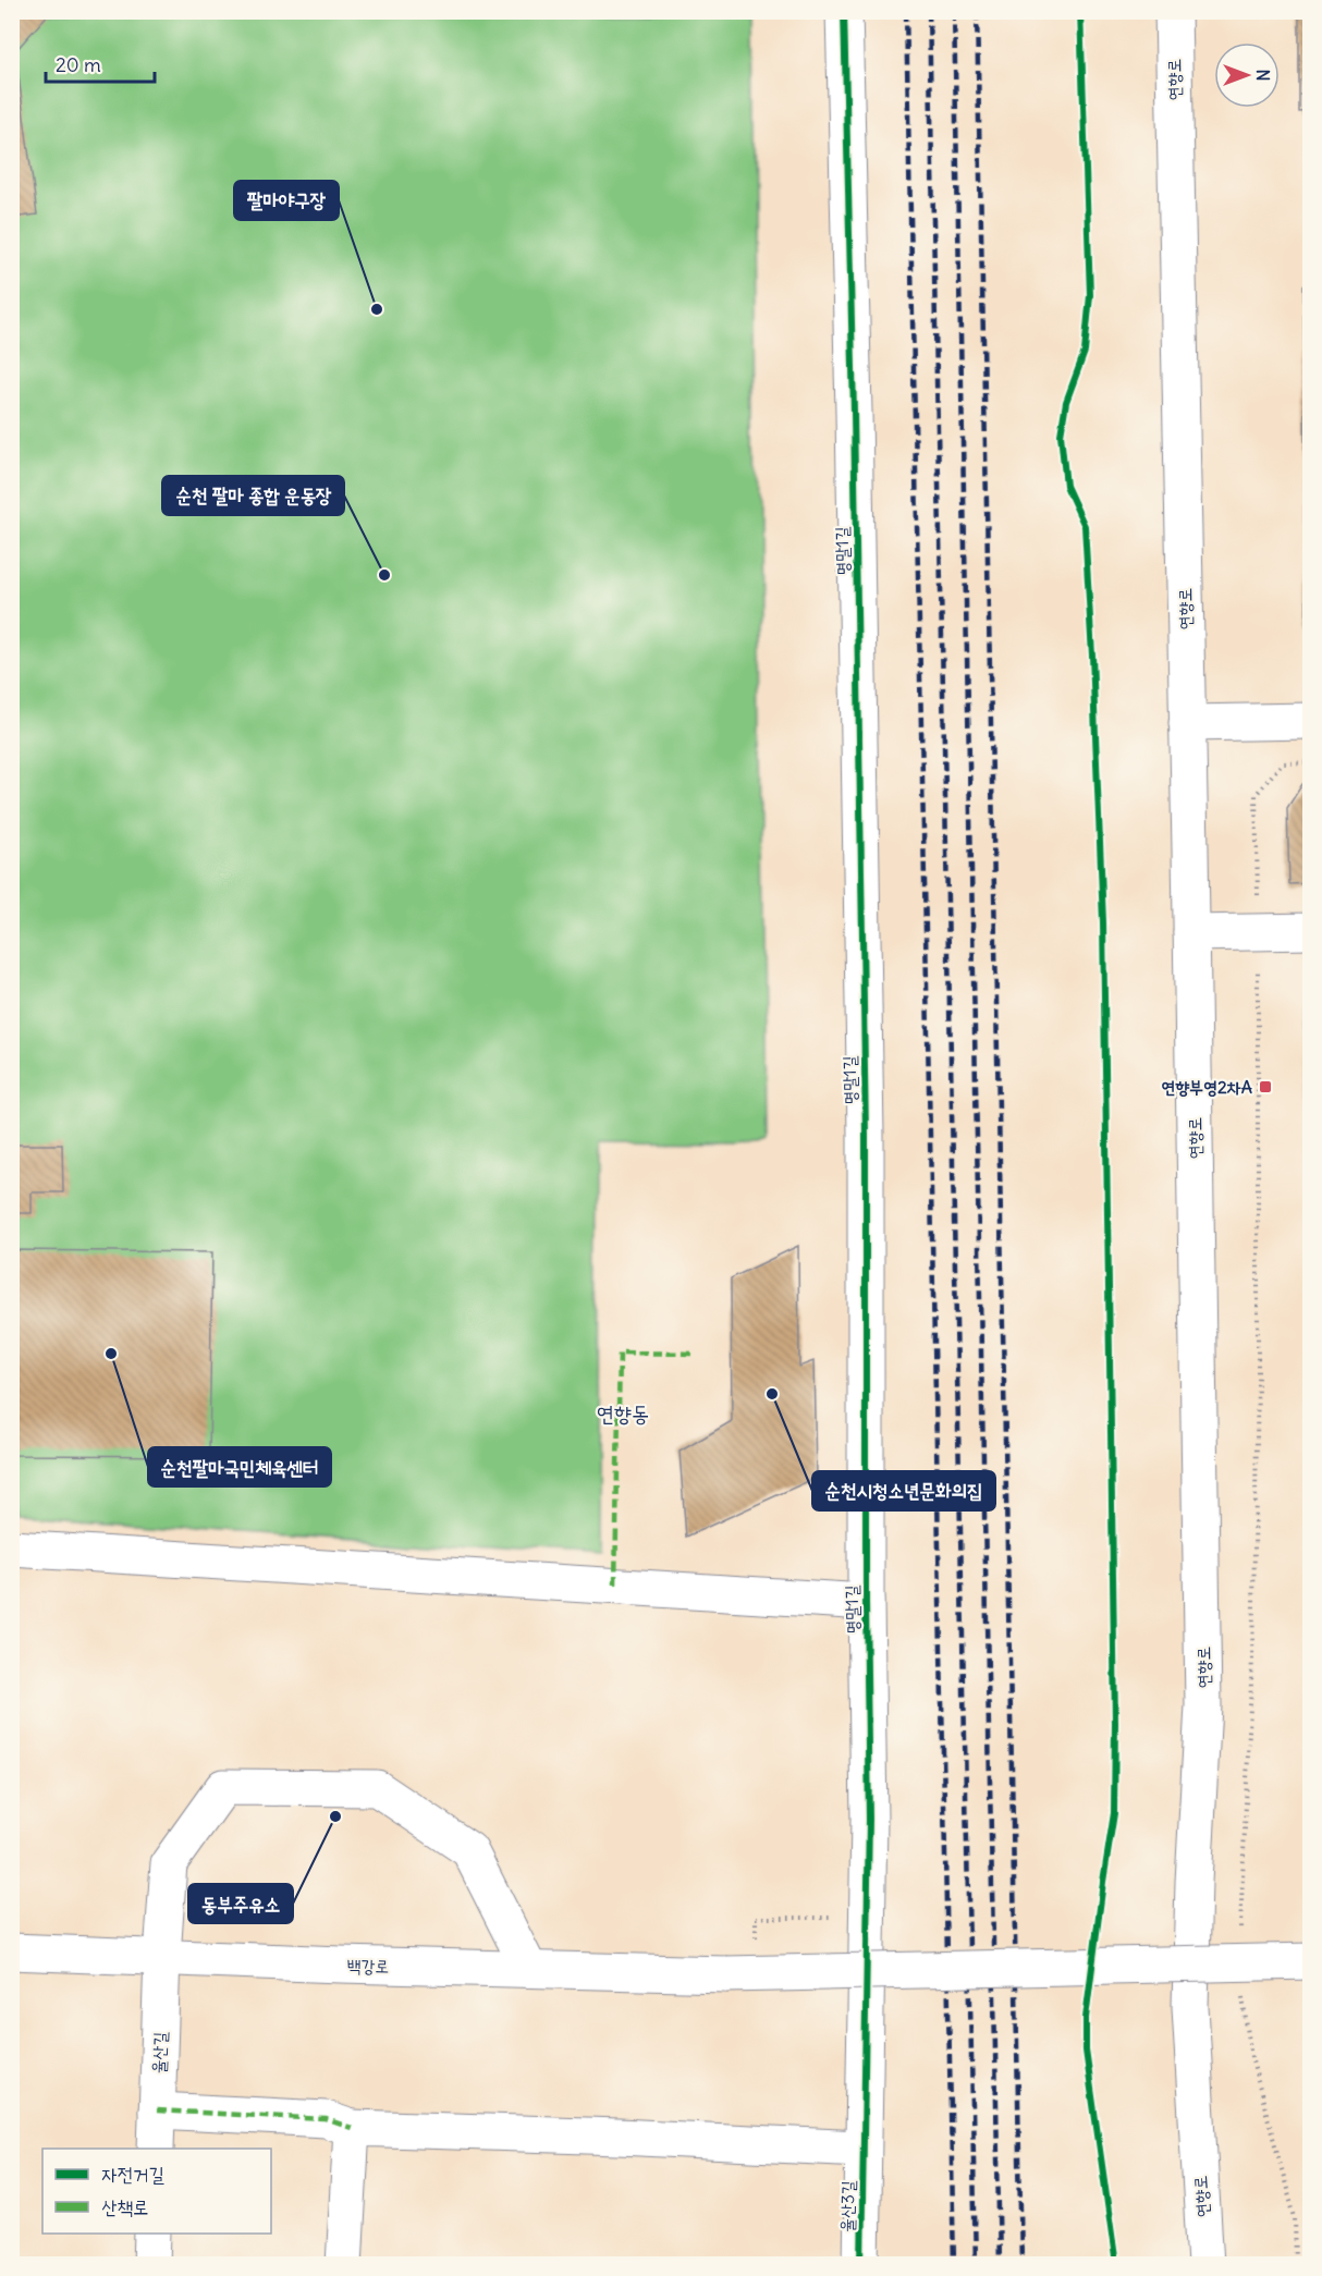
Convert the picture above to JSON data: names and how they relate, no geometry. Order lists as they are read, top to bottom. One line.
{"streets":{"street":["연향로","명말1길","백강로","율산길","율산3길"]},"crossings":[["명말1길","율산3길"],["백강로","율산길"]],"districts":["연향동"],"places":{"other":["팔마야구장","순천 팔마 종합 운동장","순천팔마국민체육센터","순천시청소년문화의집","동부주유소"],"transit":["연향부영2차A"]},"legend":["자전거길","산책로"],"scale_bar":"20 m","north":"right"}
